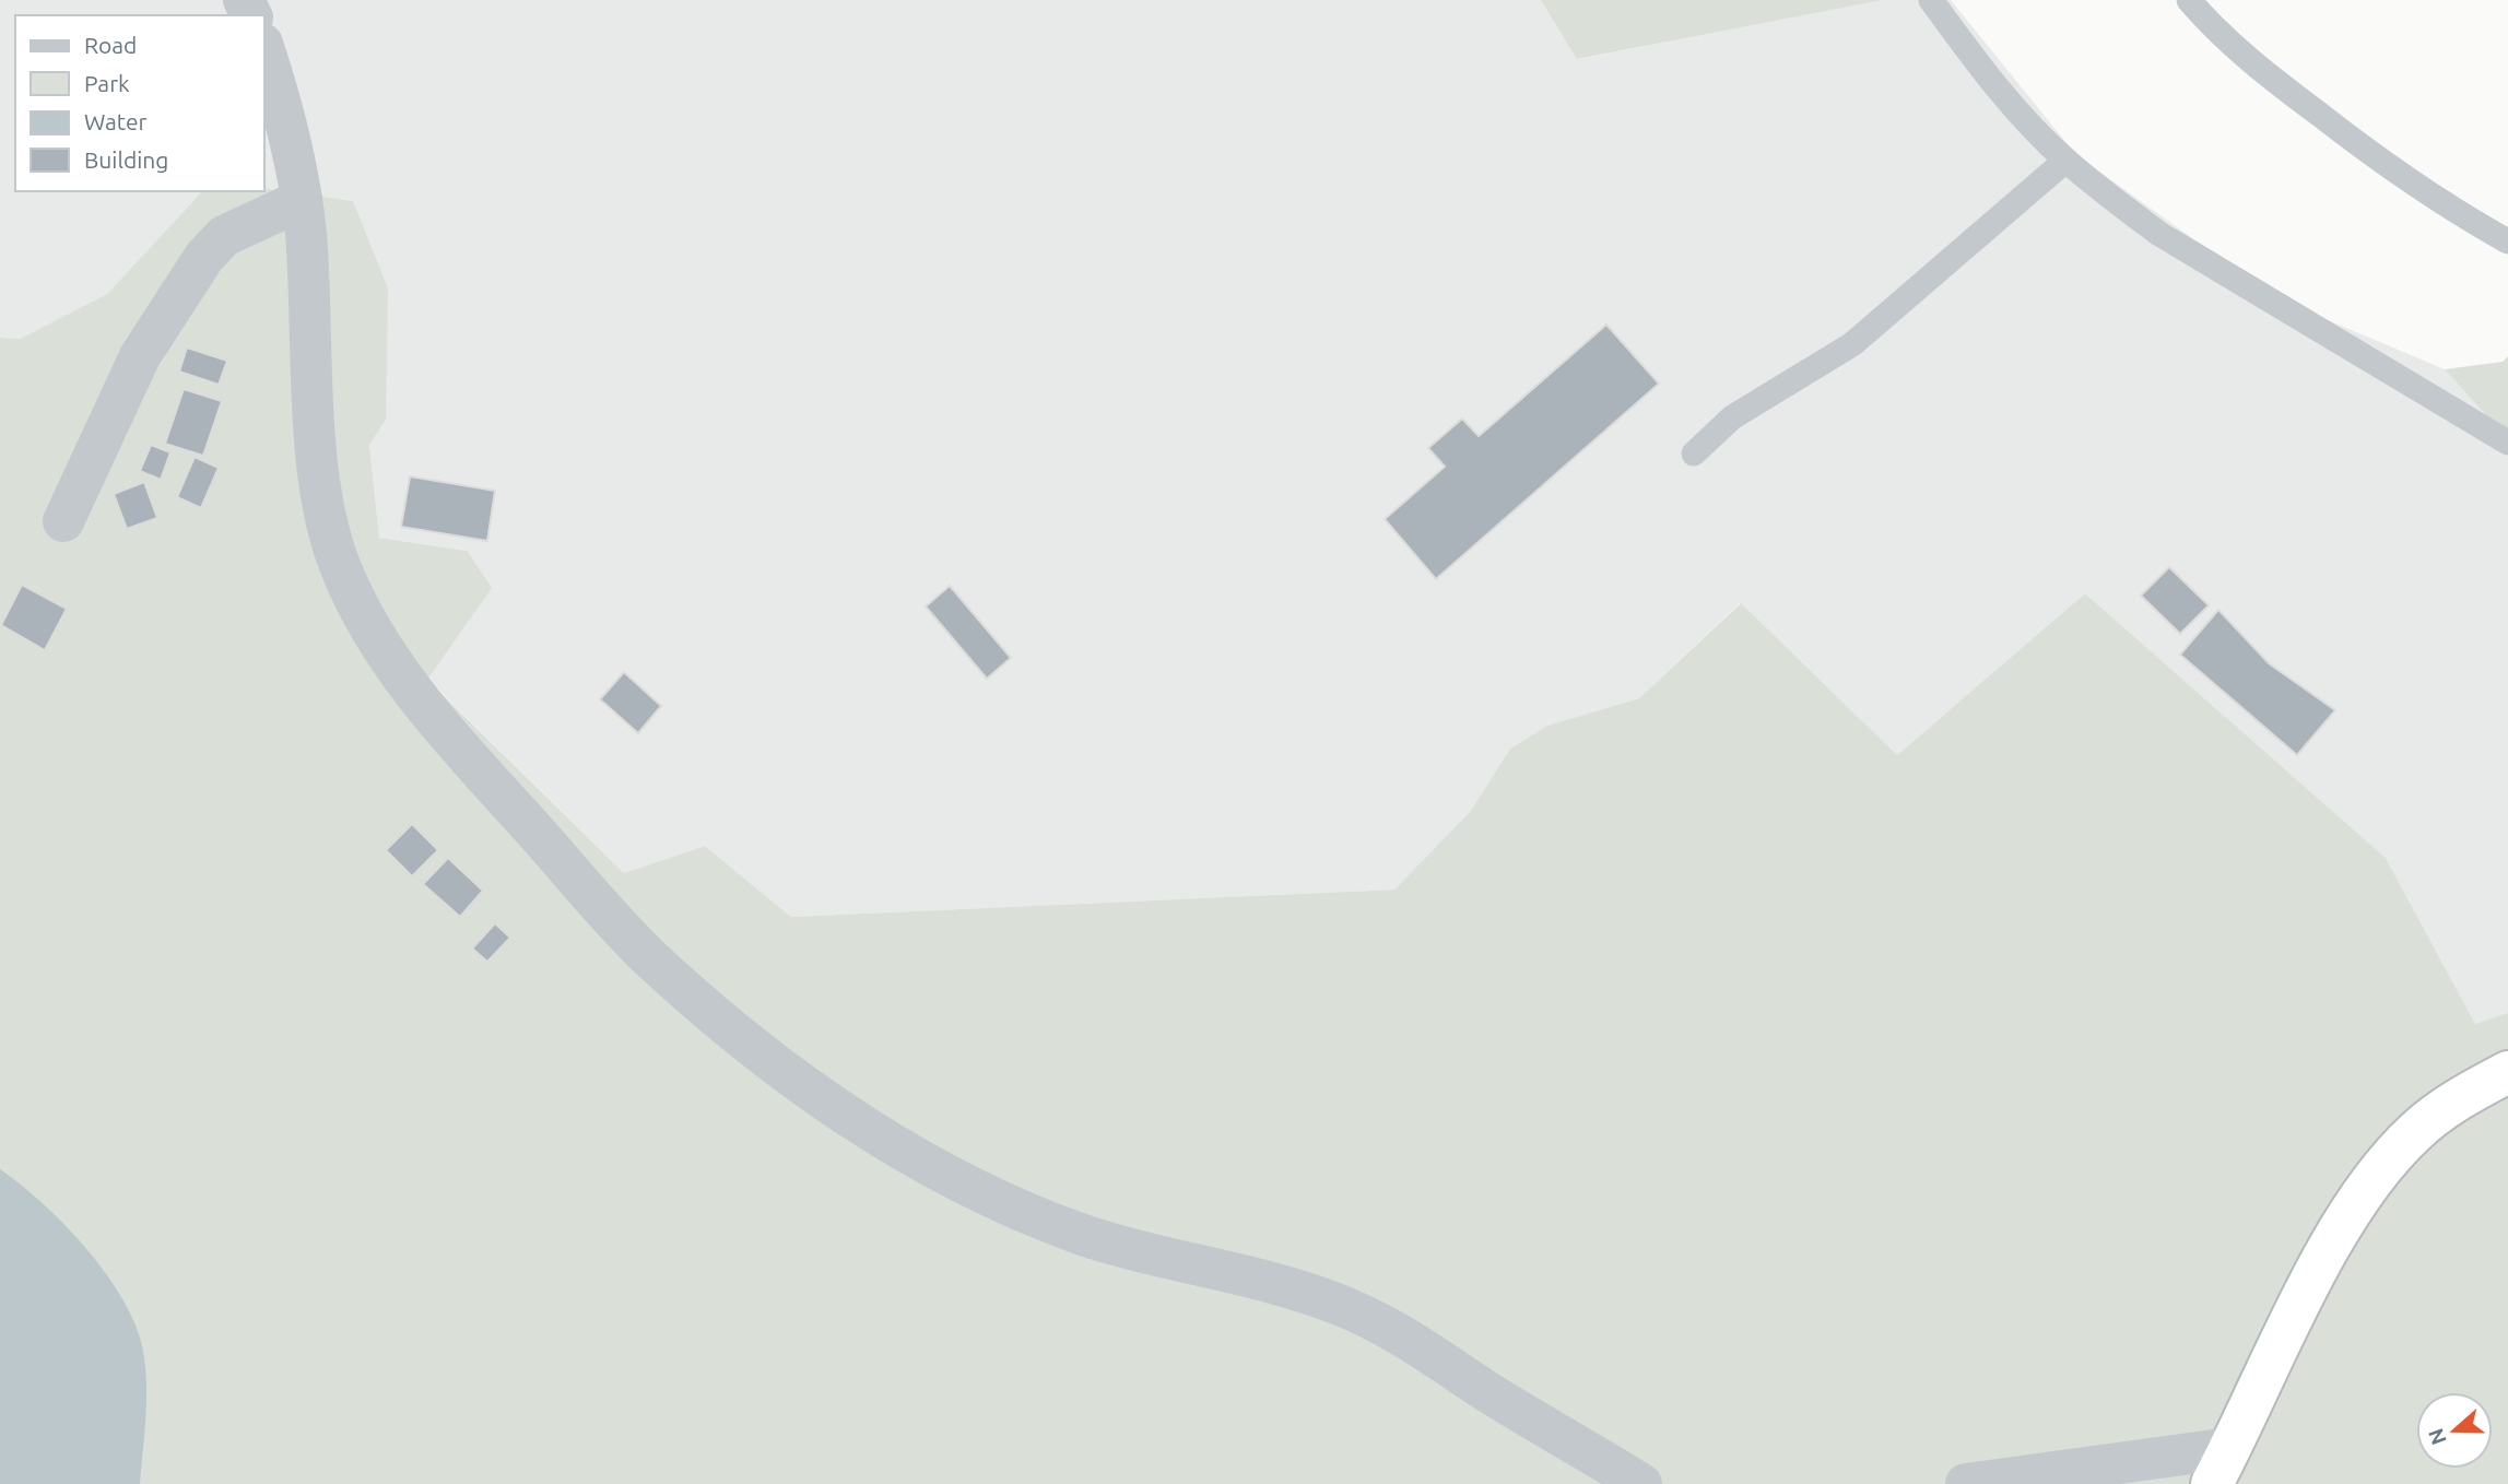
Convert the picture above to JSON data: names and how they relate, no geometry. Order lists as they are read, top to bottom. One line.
{"legend":["Road","Park","Water","Building"],"north":"left"}
